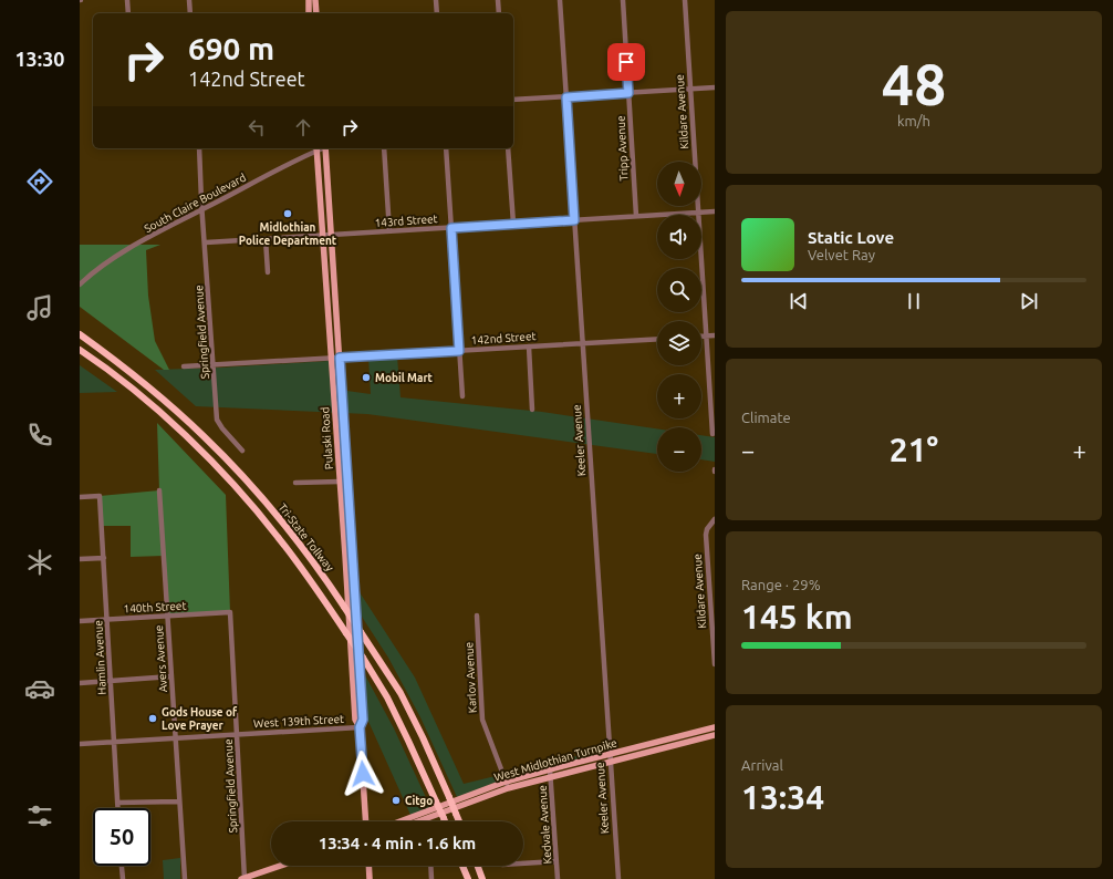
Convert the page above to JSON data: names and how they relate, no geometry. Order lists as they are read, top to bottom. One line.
{"streets":{"highway":["Tri-State Tollway"],"main road":["Pulaski Road","West Midlothian Turnpike"],"street":["Kildare Avenue","Tripp Avenue","South Claire Boulevard","143rd Street","Springfield Avenue","142nd Street","Keeler Avenue","140th Street","Hamlin Avenue","Avers Avenue","Karlov Avenue","West 139th Street","Kedvale Avenue"]},"crossings":[["Kildare Avenue","143rd Street"],["Tripp Avenue","143rd Street"],["South Claire Boulevard","Springfield Avenue"],["South Claire Boulevard","Pulaski Road"],["143rd Street","Springfield Avenue"],["143rd Street","Pulaski Road"],["143rd Street","Keeler Avenue"],["Springfield Avenue","142nd Street"],["Springfield Avenue","140th Street"],["Springfield Avenue","West 139th Street"],["142nd Street","Pulaski Road"],["142nd Street","Keeler Avenue"],["Pulaski Road","West 139th Street"],["Keeler Avenue","West Midlothian Turnpike"],["140th Street","Hamlin Avenue"],["140th Street","Avers Avenue"],["Hamlin Avenue","West 139th Street"],["Avers Avenue","West 139th Street"],["Karlov Avenue","West Midlothian Turnpike"],["West Midlothian Turnpike","Kedvale Avenue"]],"places":["Midlothian Police Department","Mobil Mart","Gods House of Love Prayer","Citgo"],"north":"bottom","page":{"tabs":"13:30","tile":[["48","km/h"],"Climate",["Range · 29%","145 km"],["Arrival","13:34"]],"turn":["690 m","142nd Street"],"map_buttons":["+","−"],"song":["Static Love","Velvet Ray"],"heat":["−","21°","+"],"limit":"50","trip":"13:34 · 4 min · 1.6 km"}}
